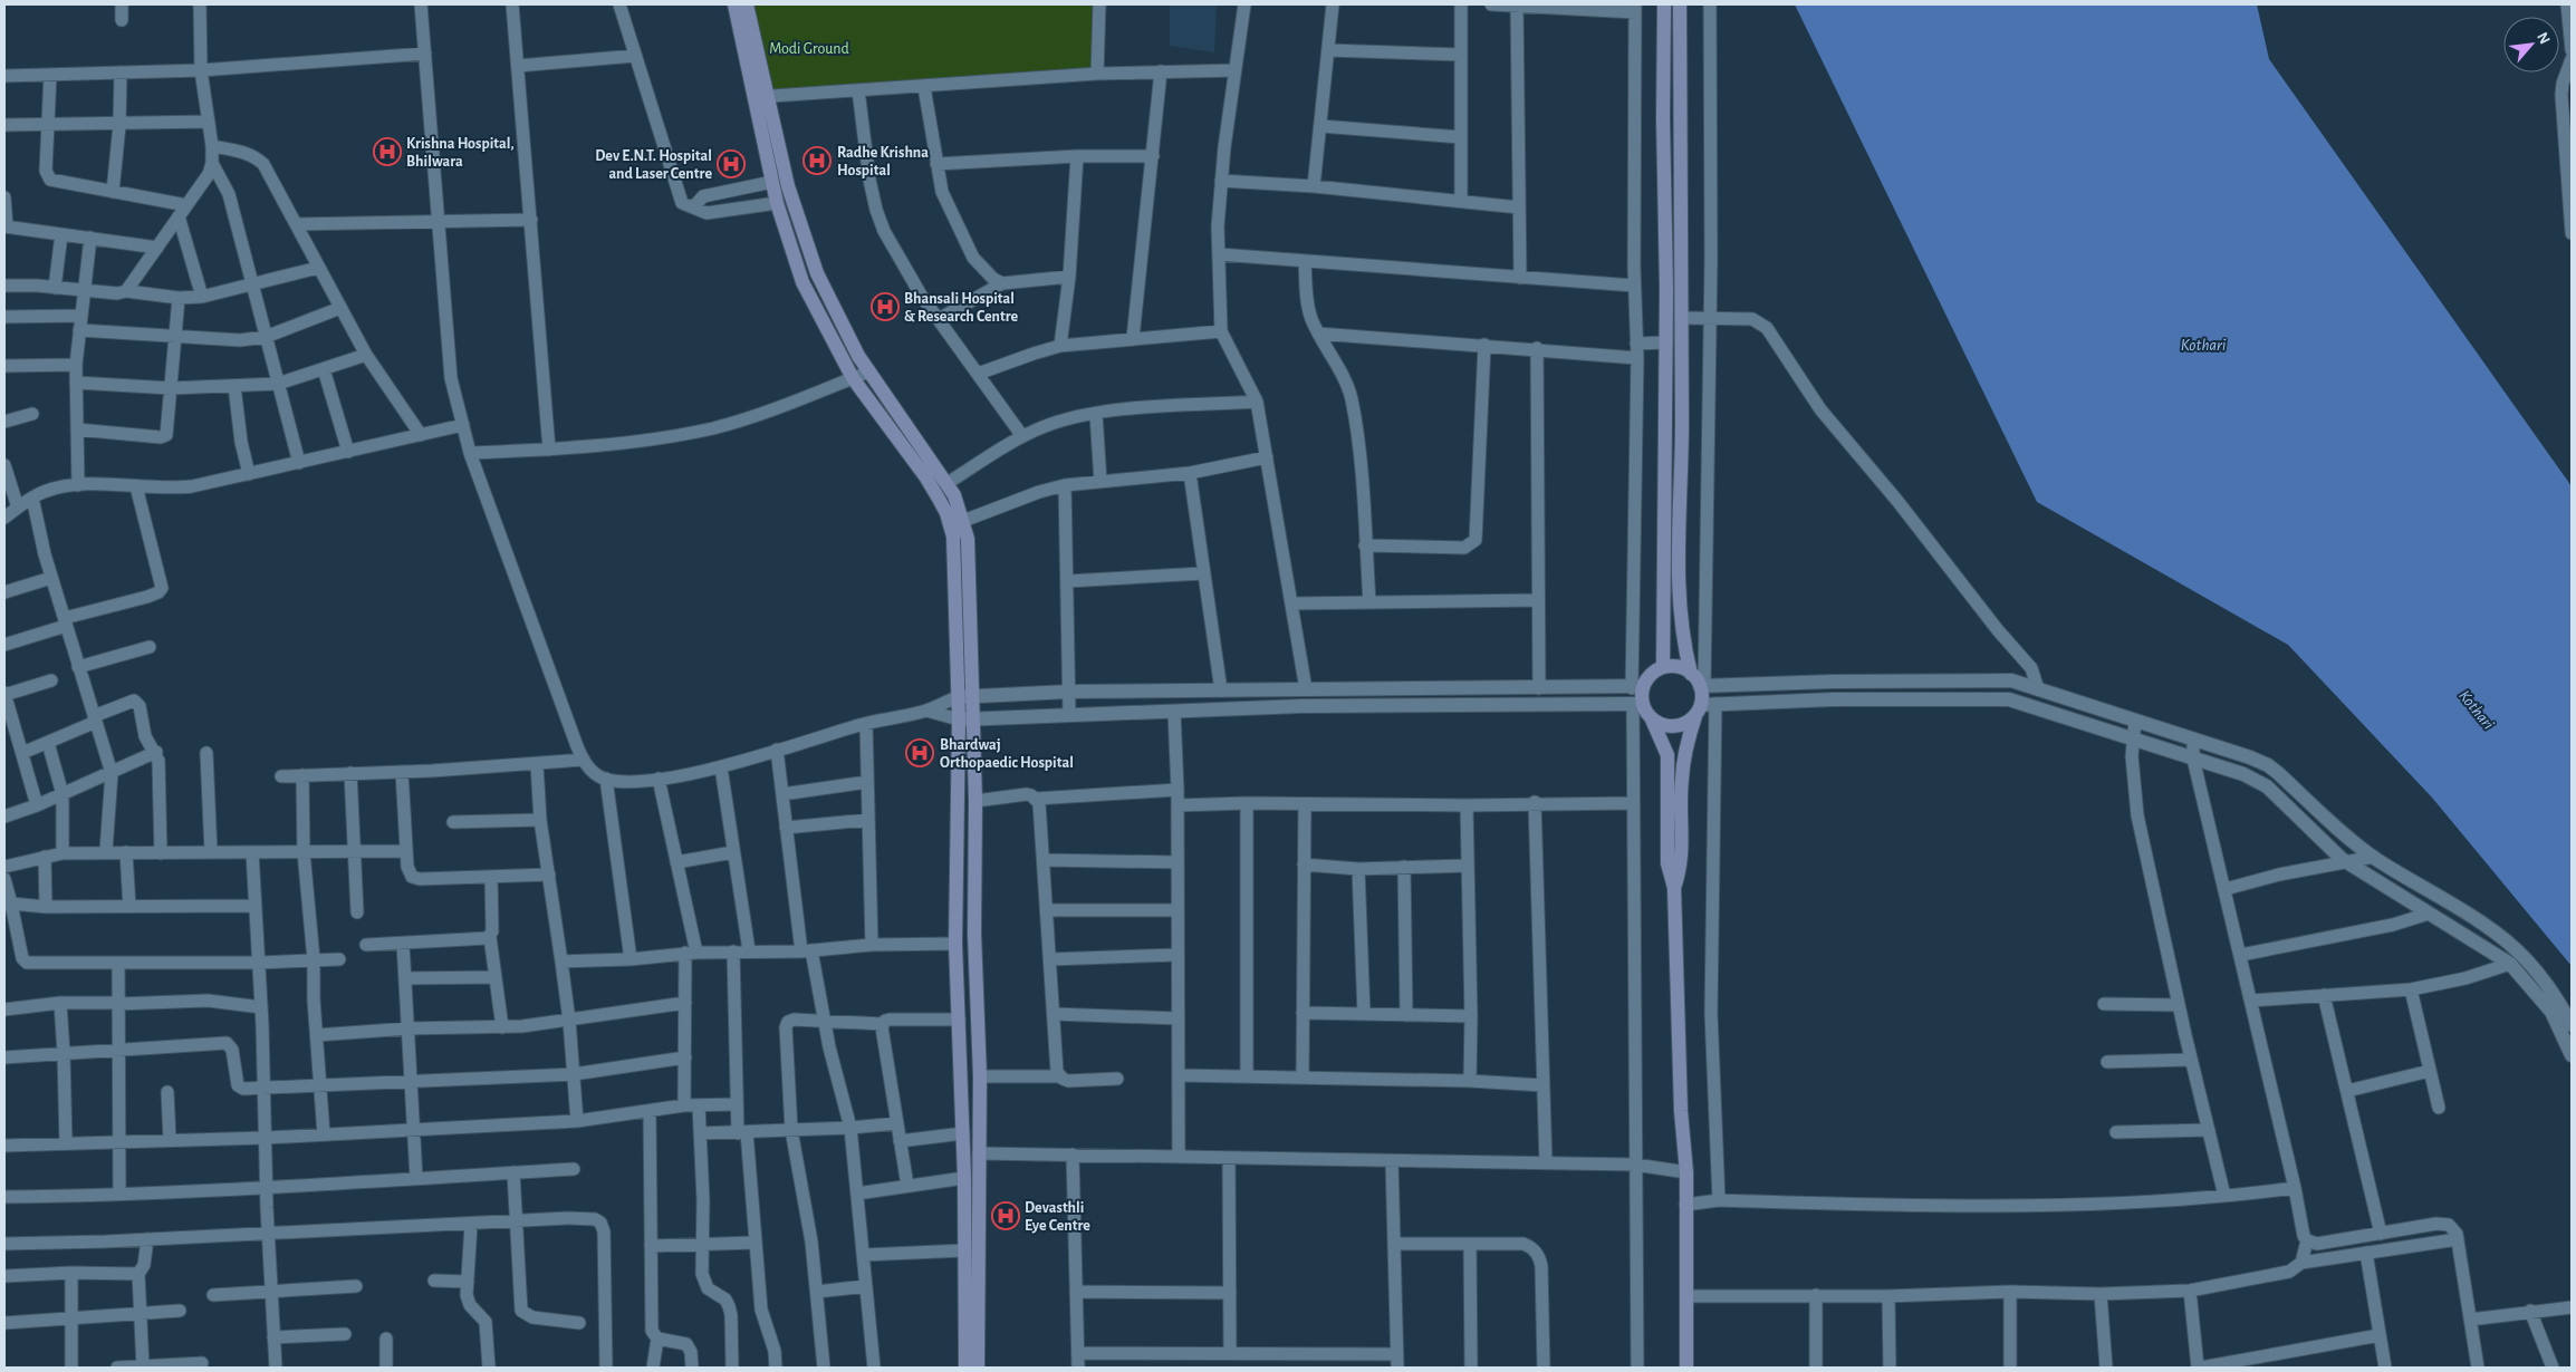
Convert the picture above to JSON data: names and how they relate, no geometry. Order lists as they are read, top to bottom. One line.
{"water":["Kothari"],"parks":["Modi Ground"],"places":{"hospital":["Krishna Hospital, Bhilwara","Radhe Krishna Hospital","Dev E.N.T. Hospital and Laser Centre","Bhansali Hospital & Research Centre","Bhardwaj Orthopaedic Hospital","Devasthli Eye Centre"]},"north":"top right"}
